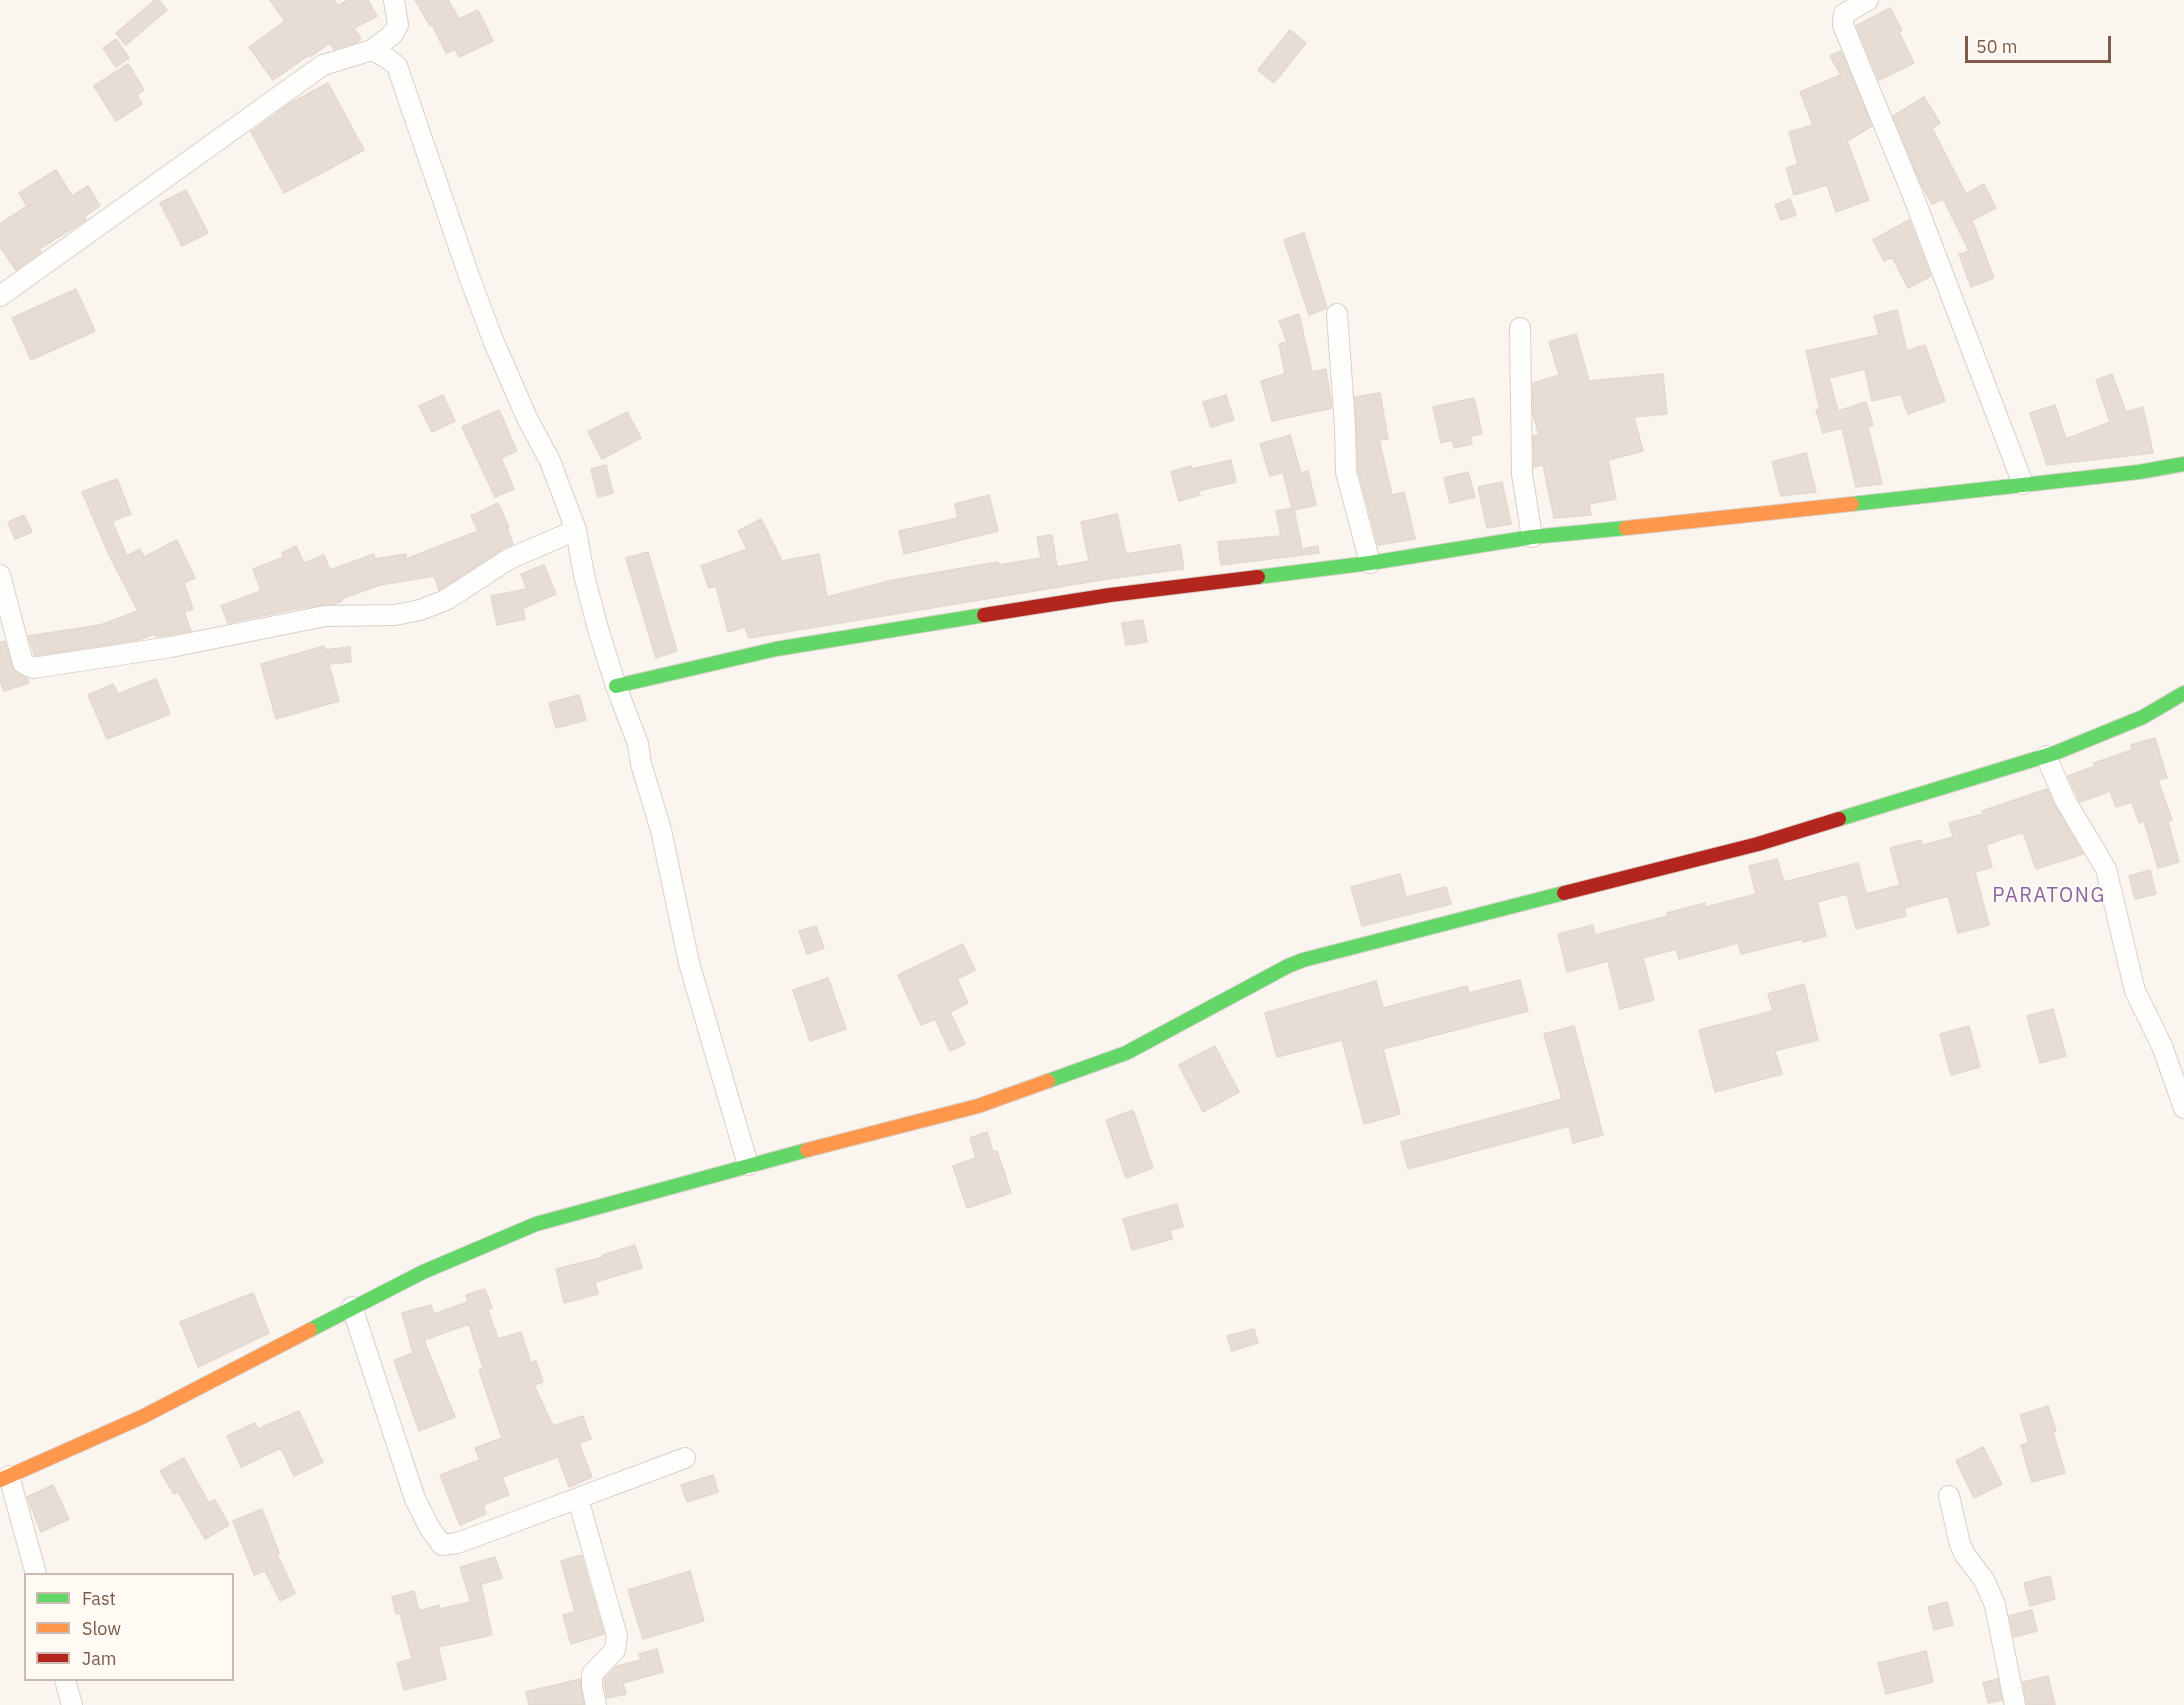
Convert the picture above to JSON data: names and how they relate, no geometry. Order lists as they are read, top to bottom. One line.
{"districts":["PARATONG"],"legend":["Fast","Slow","Jam"],"scale_bar":"50 m"}
